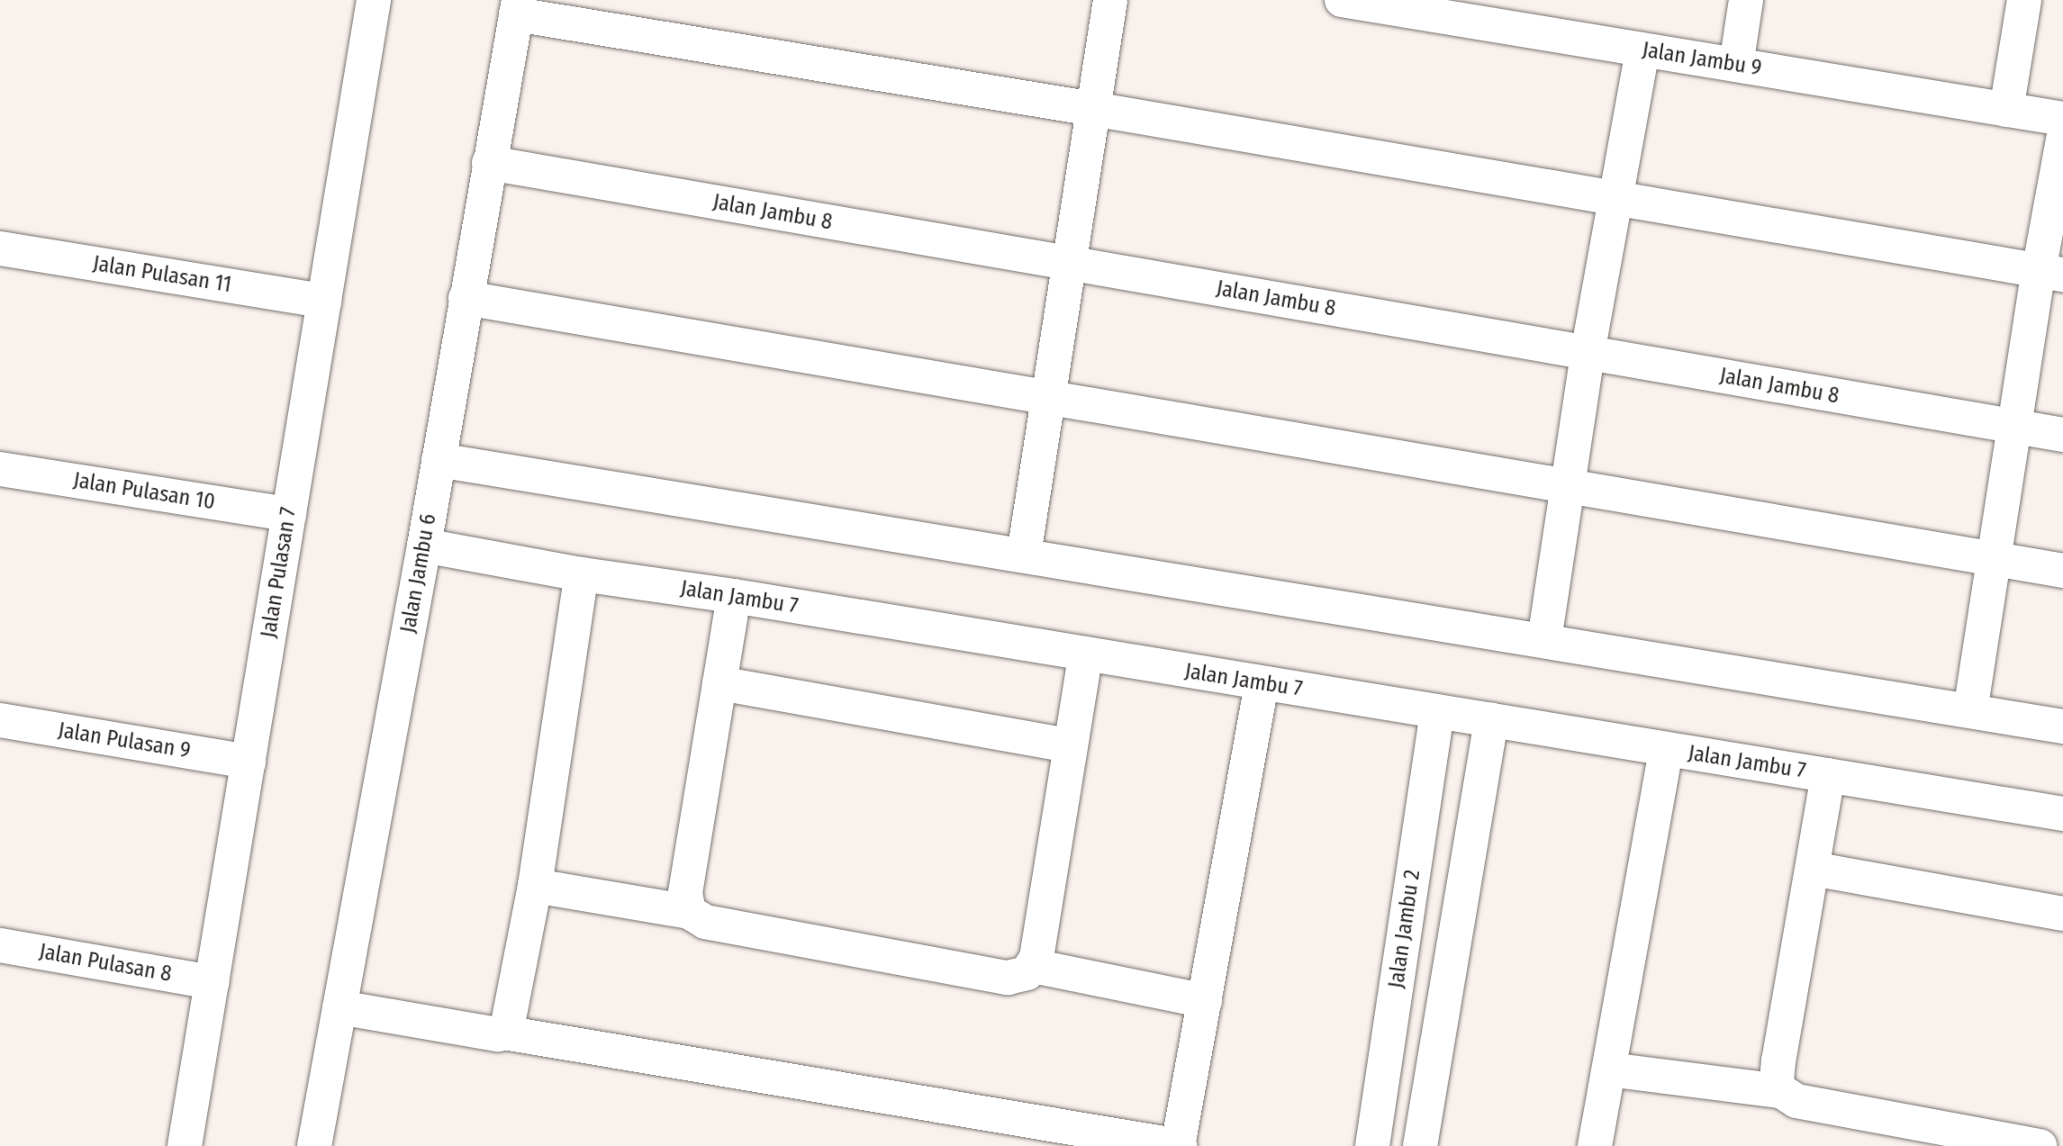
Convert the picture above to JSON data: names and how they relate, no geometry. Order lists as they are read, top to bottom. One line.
{"streets":{"street":["Jalan Jambu 9","Jalan Jambu 8","Jalan Pulasan 11","Jalan Pulasan 10","Jalan Pulasan 7","Jalan Jambu 6","Jalan Jambu 7","Jalan Pulasan 9","Jalan Jambu 2","Jalan Pulasan 8"]},"crossings":[["Jalan Jambu 8","Jalan Jambu 6"],["Jalan Pulasan 11","Jalan Pulasan 7"],["Jalan Pulasan 10","Jalan Pulasan 7"],["Jalan Pulasan 7","Jalan Pulasan 9"],["Jalan Pulasan 7","Jalan Pulasan 8"],["Jalan Jambu 6","Jalan Jambu 7"],["Jalan Jambu 7","Jalan Jambu 2"]]}
